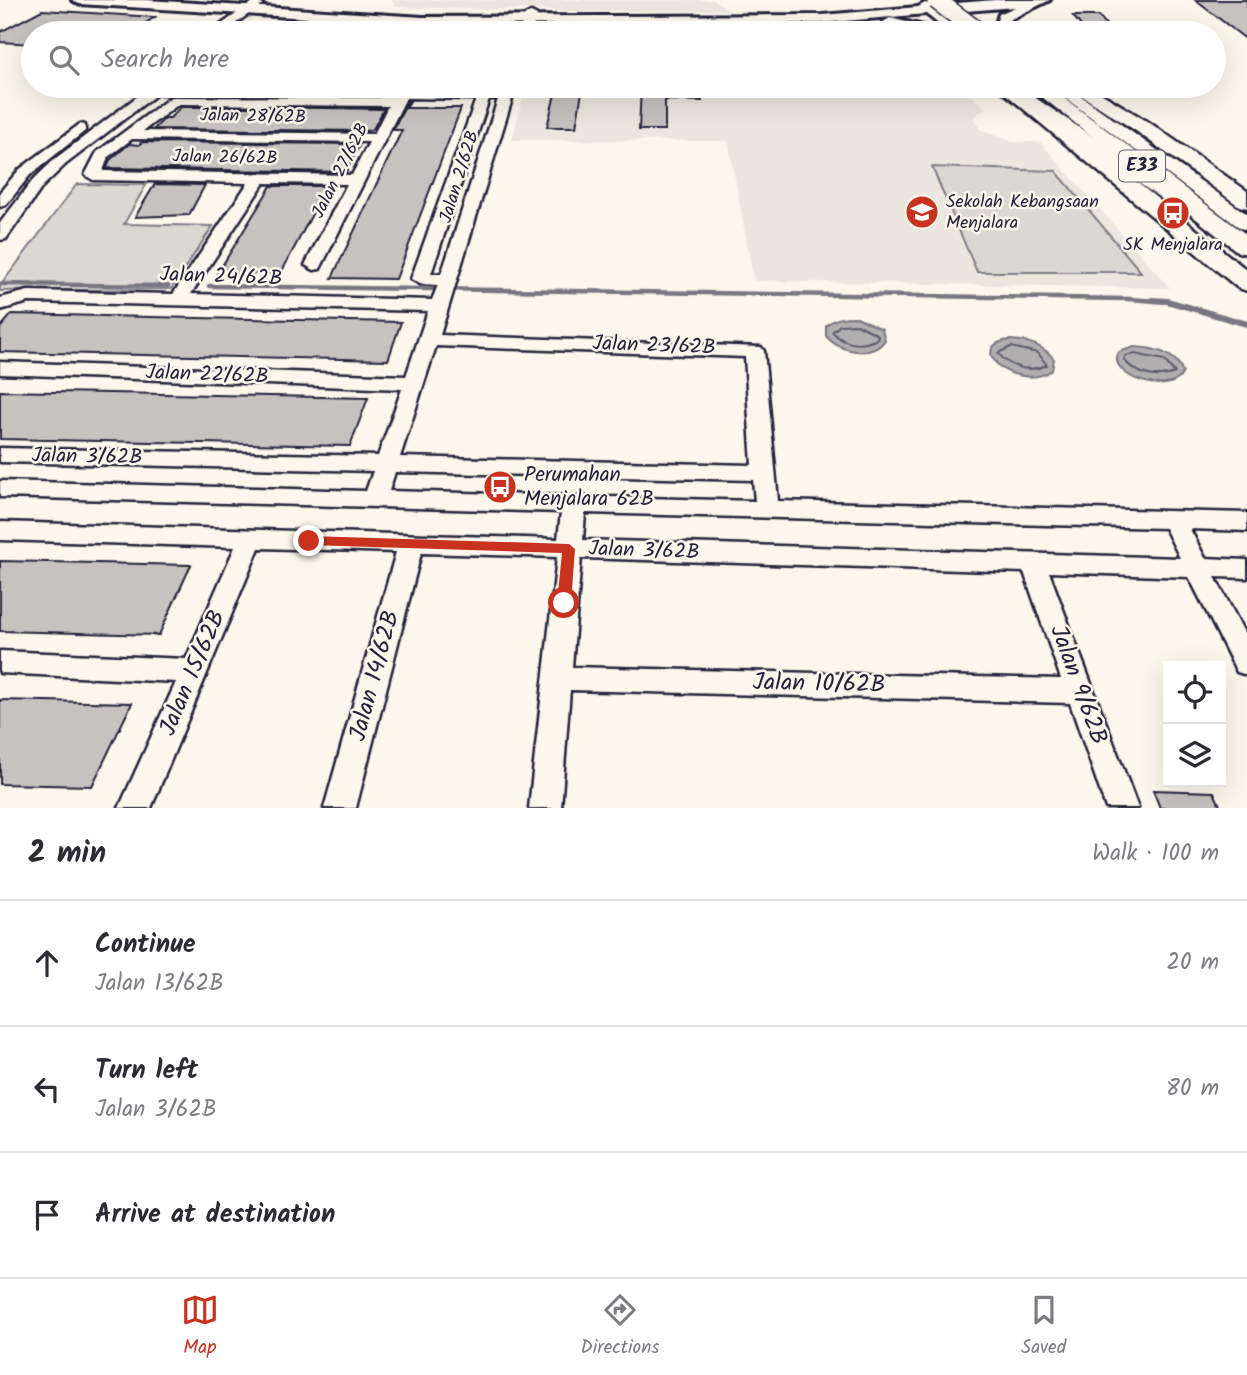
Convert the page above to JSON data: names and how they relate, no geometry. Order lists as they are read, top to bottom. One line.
{"streets":{"highway":["E33"],"street":["Jalan 28/62B","Jalan 26/62B","Jalan 27/62B","Jalan 2/62B","Jalan 24/62B","Jalan 23/62B","Jalan 22/62B","Jalan 3/62B","Jalan 15/62B","Jalan 14/62B","Jalan 10/62B","Jalan 9/62B"]},"crossings":[["Jalan 28/62B","Jalan 26/62B"],["Jalan 28/62B","Jalan 27/62B"],["Jalan 26/62B","Jalan 27/62B"],["Jalan 2/62B","Jalan 24/62B"],["Jalan 2/62B","Jalan 23/62B"],["Jalan 2/62B","Jalan 22/62B"],["Jalan 2/62B","Jalan 3/62B"],["Jalan 23/62B","Jalan 3/62B"],["Jalan 3/62B","Jalan 15/62B"],["Jalan 3/62B","Jalan 14/62B"],["Jalan 3/62B","Jalan 9/62B"],["Jalan 10/62B","Jalan 9/62B"]],"places":{"school or university":["Sekolah Kebangsaan Menjalara"],"bus stop":["SK Menjalara","Perumahan Menjalara 62B"]},"page":{"search":"Search here","heading":["2 min","Walk · 100 m"],"list":[["Continue","Jalan 13/62B","20 m"],["Turn left","Jalan 3/62B","80 m"],"Arrive at destination"],"nav":["Map","Directions","Saved"]}}
